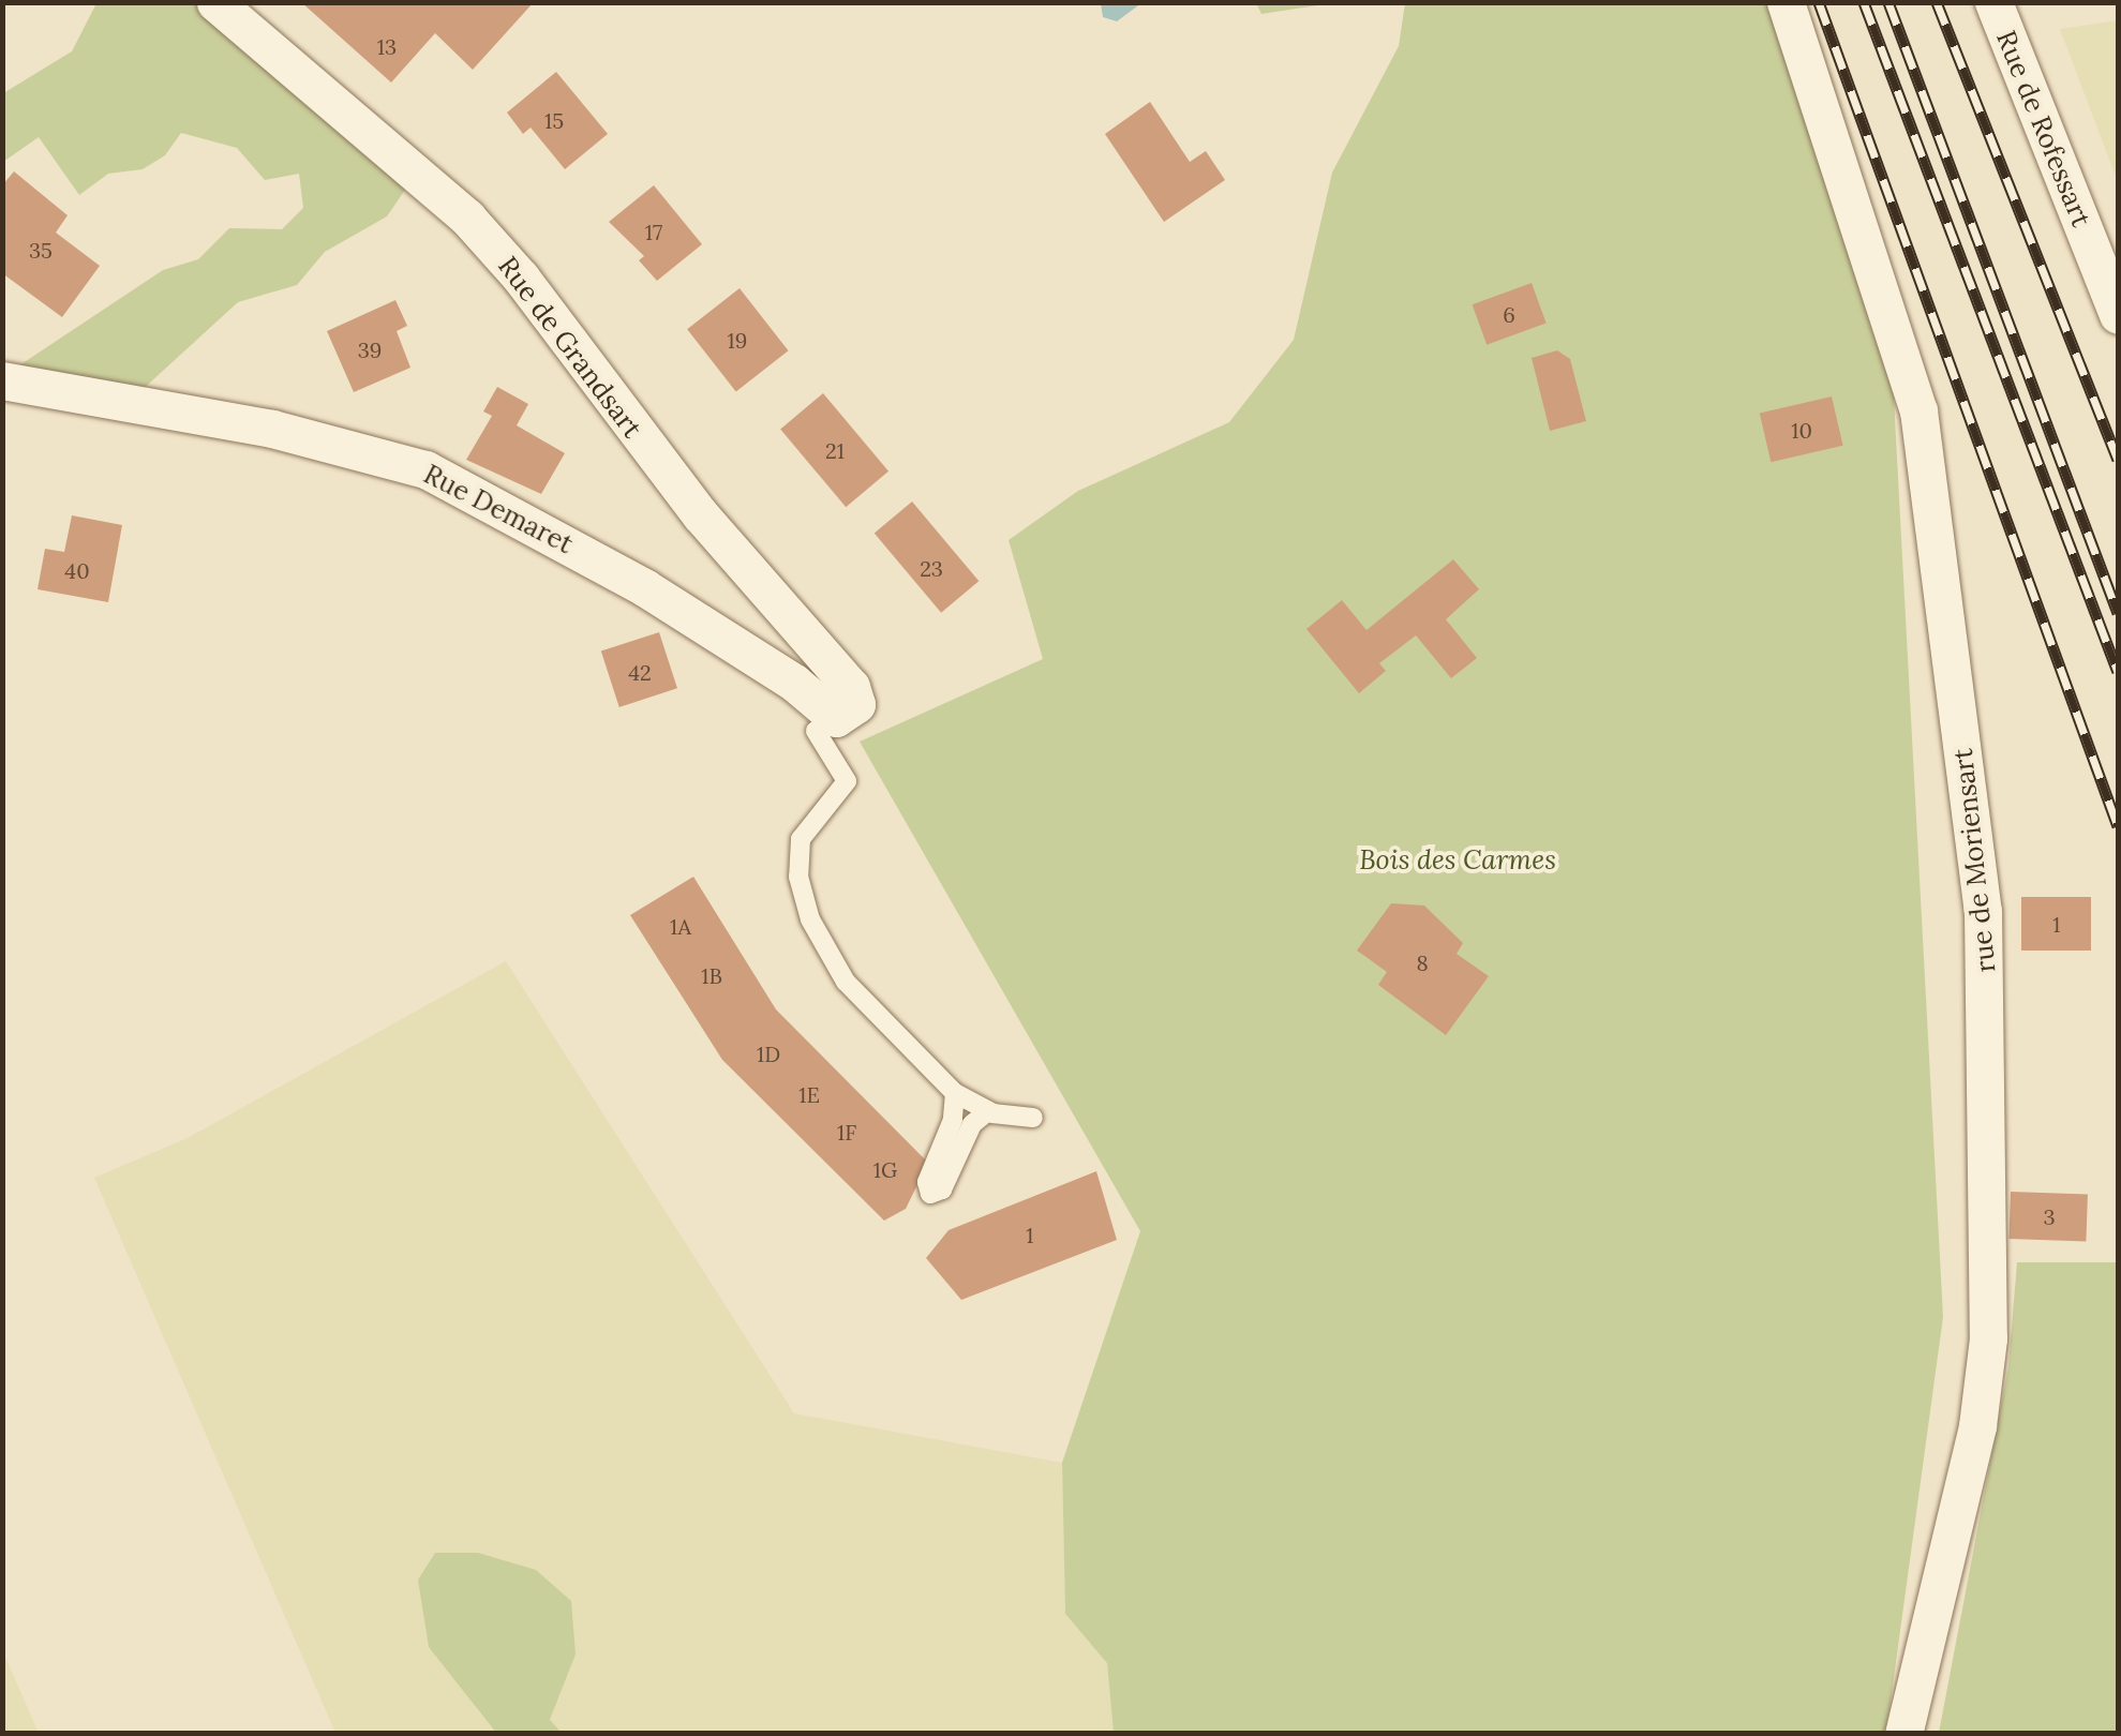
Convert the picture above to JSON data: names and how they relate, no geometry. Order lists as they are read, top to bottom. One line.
{"streets":{"street":["Rue de Rofessart","Rue de Grandsart","Rue Demaret","rue de Moriensart"]},"crossings":[["Rue de Grandsart","Rue Demaret"]],"parks":["Bois des Carmes"],"house_numbers":["13","15","17","35","6","19","39","10","21","23","40","42","1","1A","8","1B","1D","1E","1F","1G","3","1"]}
